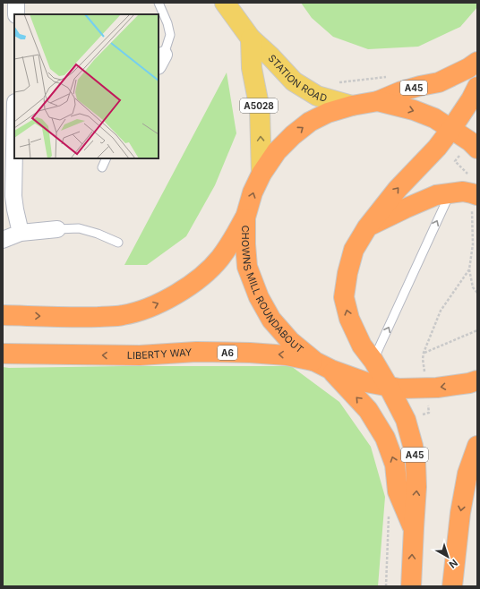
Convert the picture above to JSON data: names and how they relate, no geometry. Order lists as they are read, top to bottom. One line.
{"streets":{"highway":["A45","CHOWNS MILL ROUNDABOUT","A6","LIBERTY WAY"],"main road":["STATION ROAD","A5028"]},"crossings":[["STATION ROAD","A5028"],["STATION ROAD","CHOWNS MILL ROUNDABOUT"],["A45","CHOWNS MILL ROUNDABOUT"],["A45","LIBERTY WAY"],["A5028","CHOWNS MILL ROUNDABOUT"],["CHOWNS MILL ROUNDABOUT","LIBERTY WAY"]],"one_way":["LIBERTY WAY"],"north":"bottom right"}
